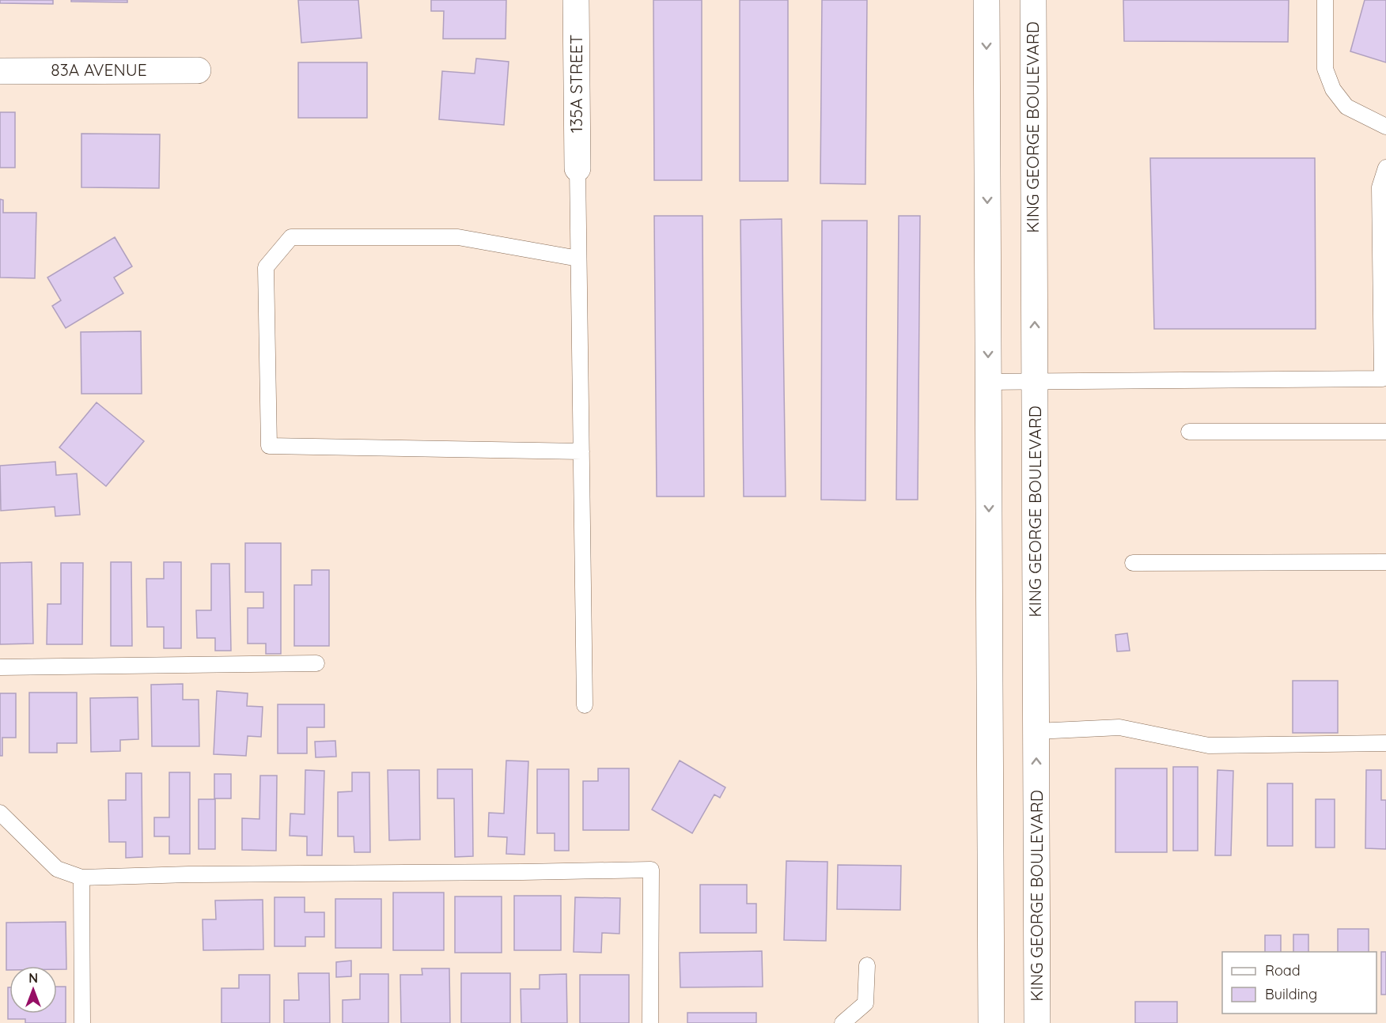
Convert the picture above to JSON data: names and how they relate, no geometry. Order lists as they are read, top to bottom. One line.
{"streets":{"main road":["83A AVENUE","135A STREET","KING GEORGE BOULEVARD"]},"legend":["Road","Building"],"north":"top"}
